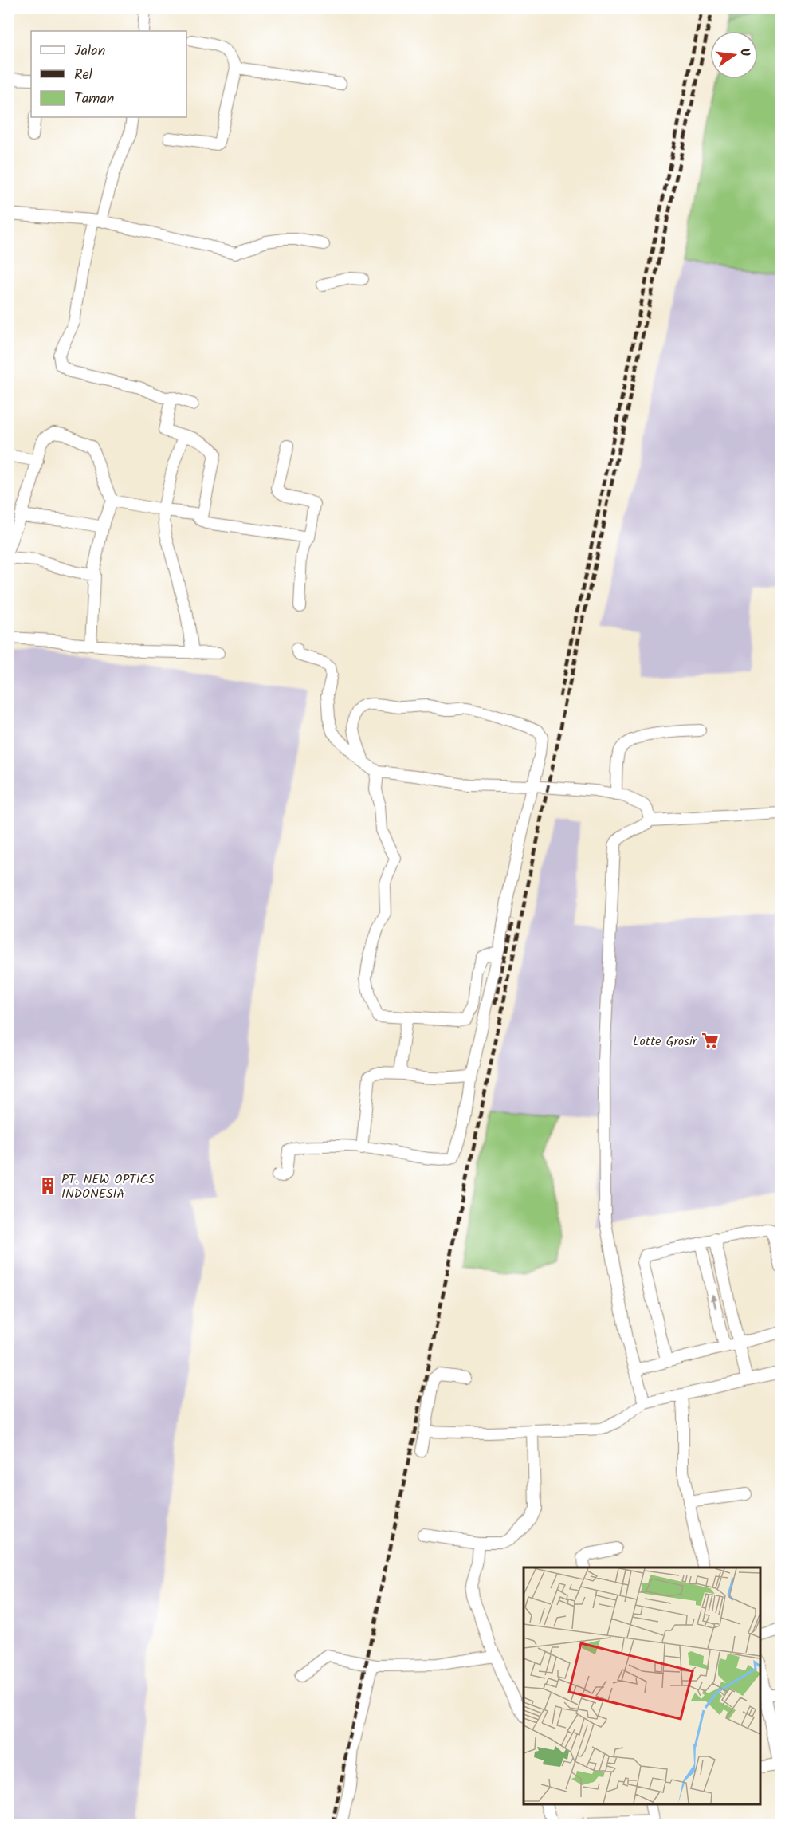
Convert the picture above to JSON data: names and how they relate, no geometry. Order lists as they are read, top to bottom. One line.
{"places":{"supermarket":["Lotte Grosir"],"building":["PT. NEW OPTICS INDONESIA"]},"legend":["Jalan","Rel","Taman"],"north":"right"}
